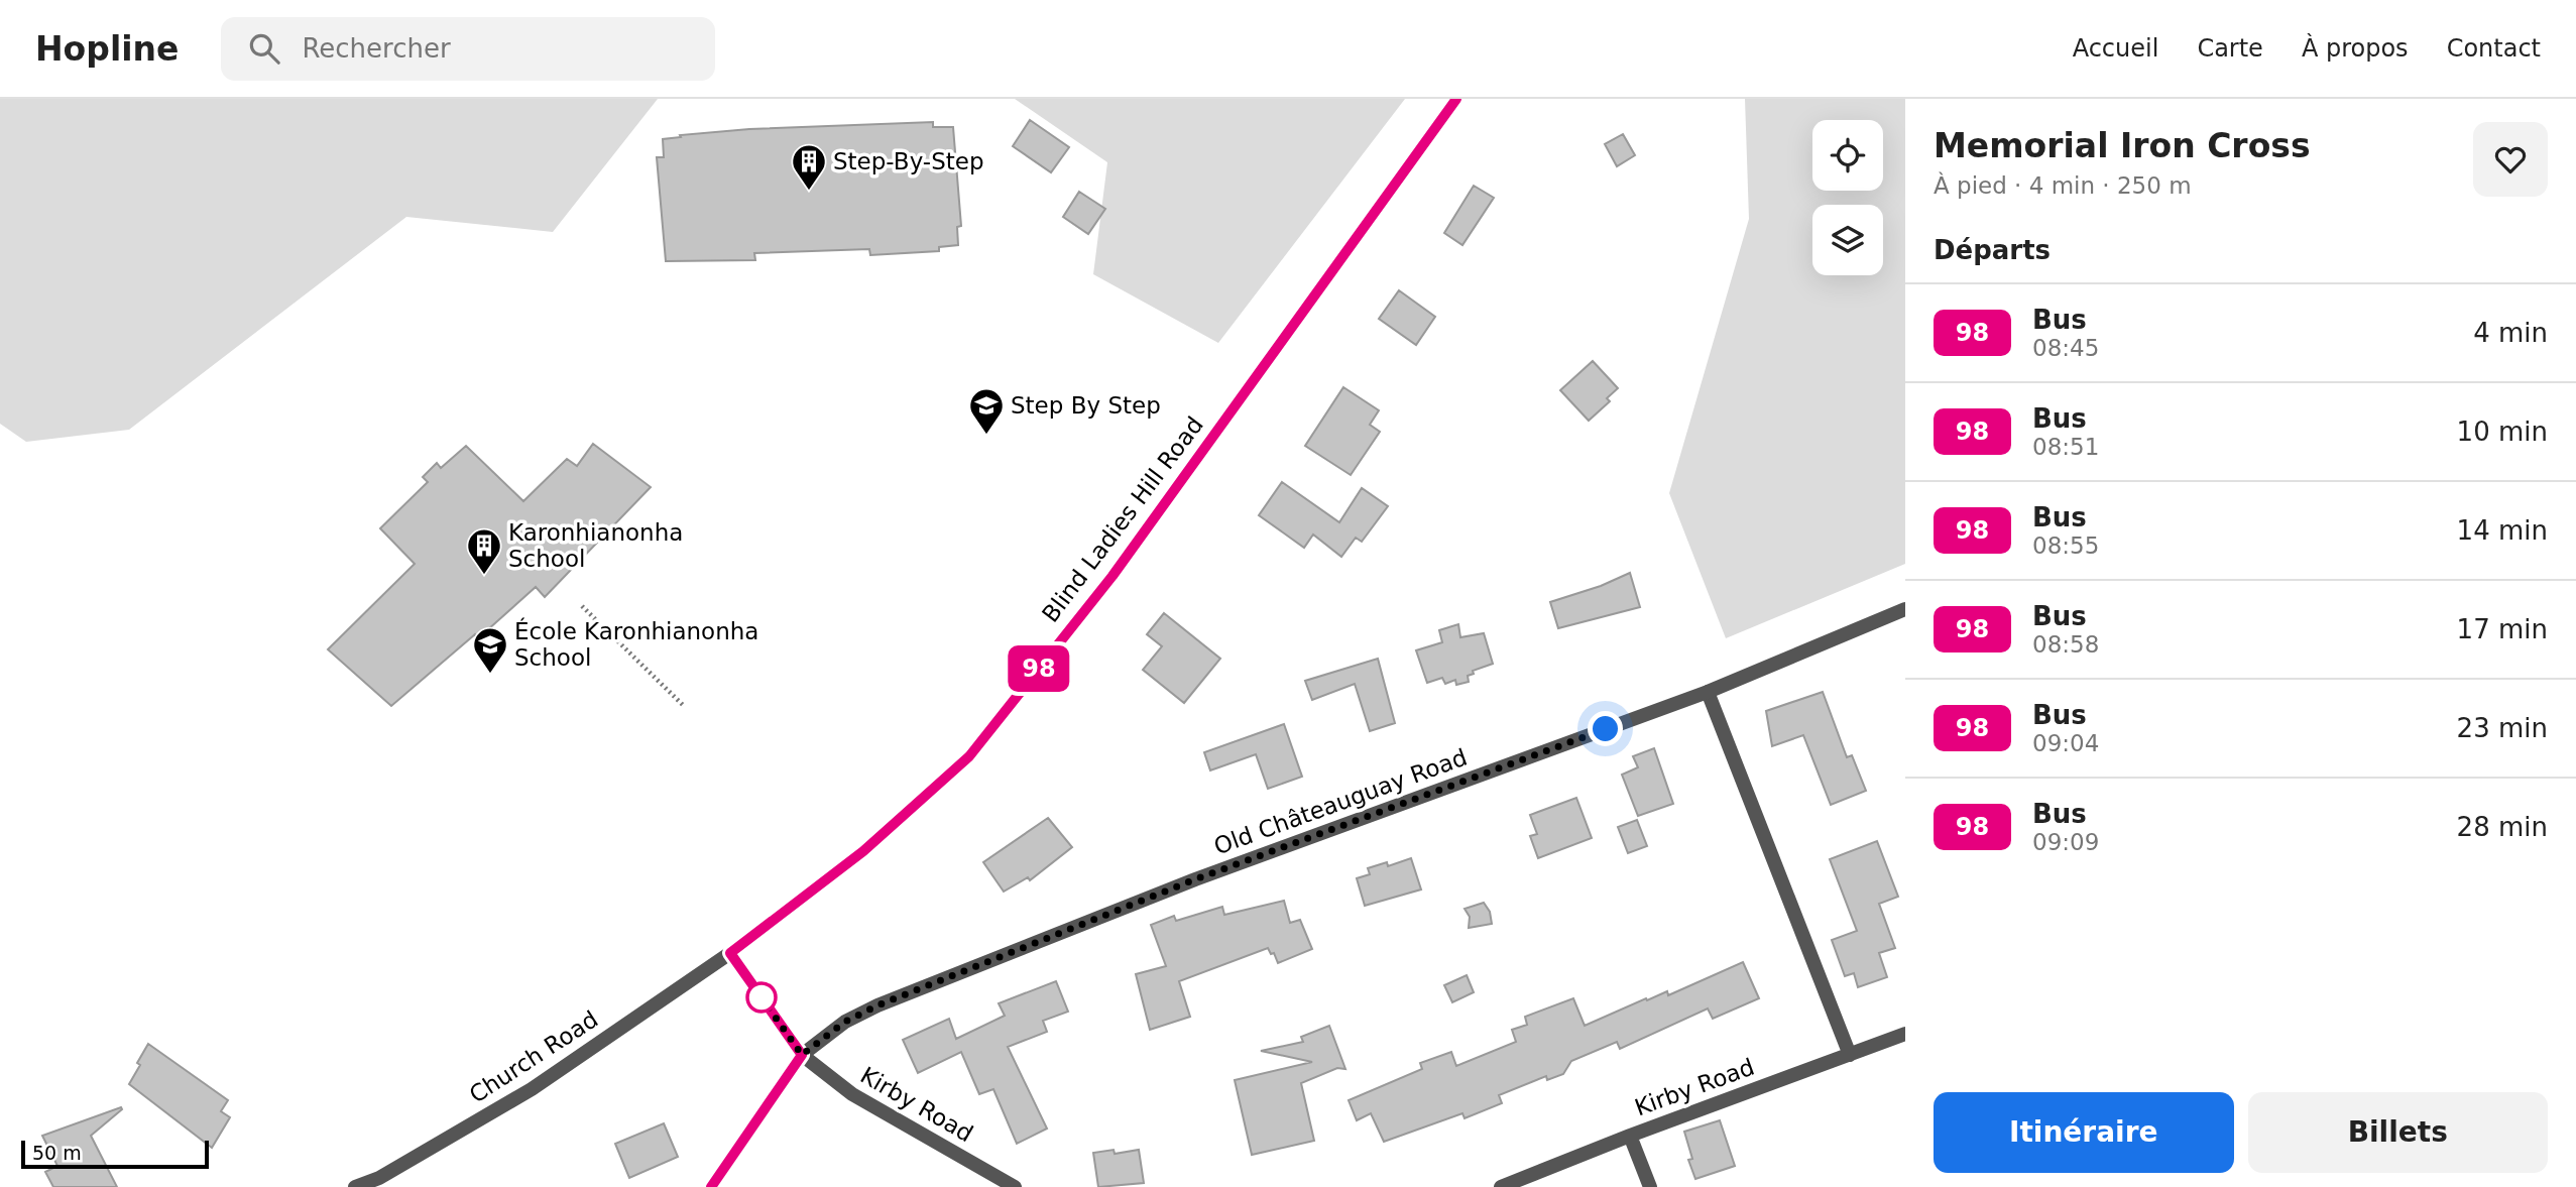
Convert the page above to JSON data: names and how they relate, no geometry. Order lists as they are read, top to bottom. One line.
{"streets":{"street":["Blind Ladies Hill Road","Old Châteauguay Road","Church Road","Kirby Road"]},"crossings":[["Blind Ladies Hill Road","Church Road"],["Old Châteauguay Road","Kirby Road"]],"places":{"building":["Step-By-Step","Karonhianonha School"],"school or university":["Step By Step","École Karonhianonha School"]},"lines":["bus line 98"],"scale_bar":"50 m","page":{"header":"Hopline","search":"Rechercher","nav":["Accueil","Carte","À propos","Contact"],"on_map":"98","heading":[["Memorial Iron Cross","À pied · 4 min · 250 m"],"Départs"],"list":[{"mark":"98","name":"Bus","note":"08:45","value":"4 min"},{"mark":"98","name":"Bus","note":"08:51","value":"10 min"},{"mark":"98","name":"Bus","note":"08:55","value":"14 min"},{"mark":"98","name":"Bus","note":"08:58","value":"17 min"},{"mark":"98","name":"Bus","note":"09:04","value":"23 min"},{"mark":"98","name":"Bus","note":"09:09","value":"28 min"}],"buttons":["Itinéraire","Billets"],"scale":"50 m"}}
